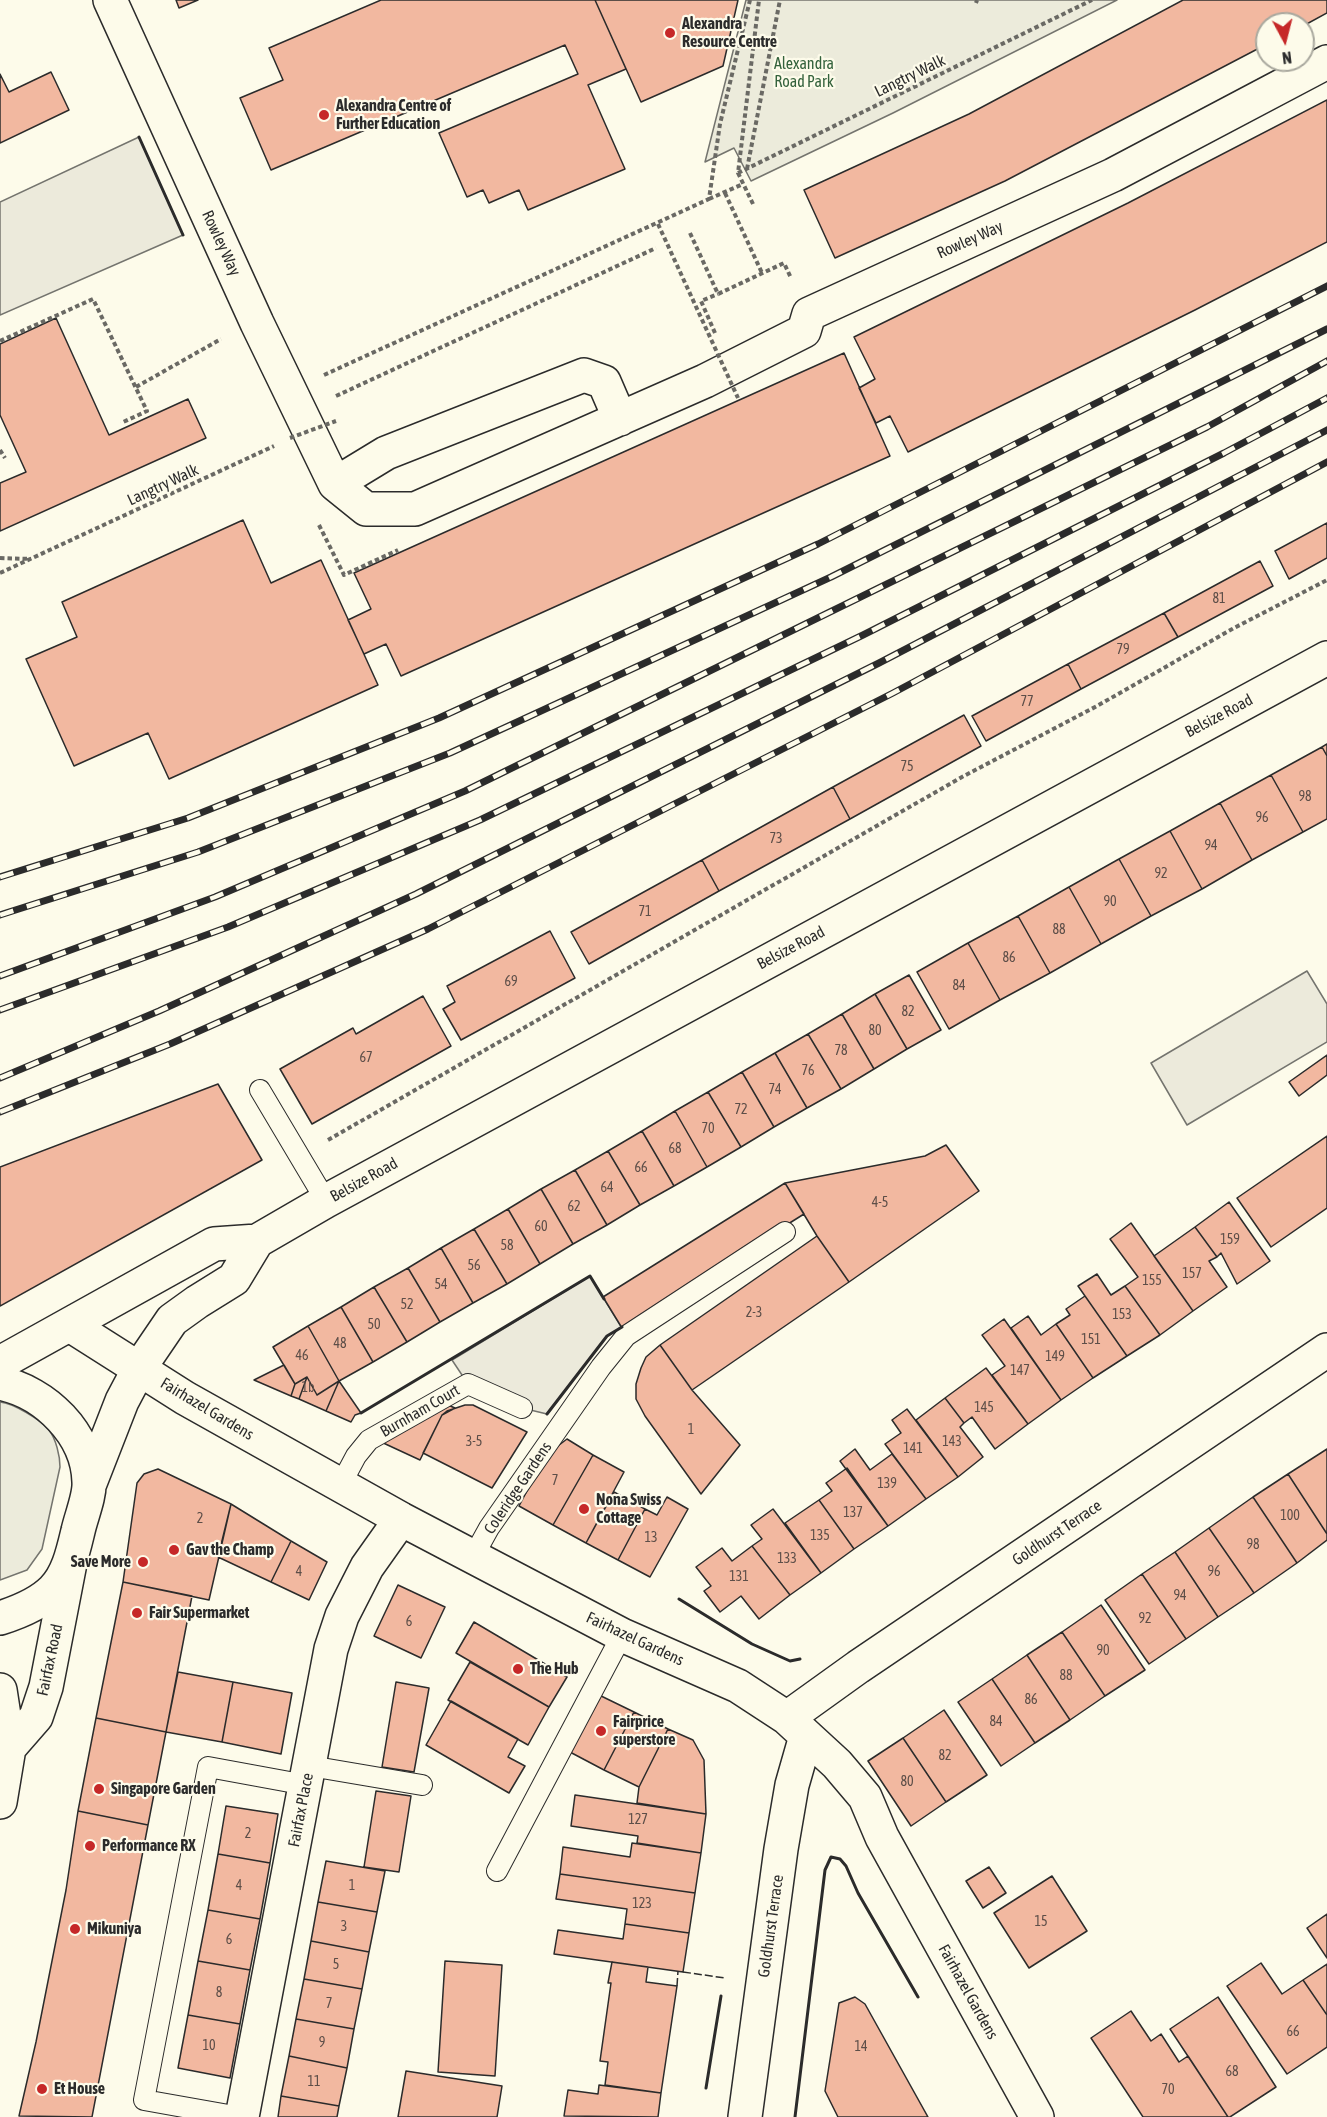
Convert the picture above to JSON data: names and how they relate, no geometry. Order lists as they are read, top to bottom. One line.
{"streets":{"street":["Rowley Way","Belsize Road","Fairhazel Gardens","Goldhurst Terrace","Fairfax Road","Fairfax Place"],"lane":["Burnham Court","Coleridge Gardens"],"path":["Langtry Walk"]},"crossings":[["Belsize Road","Fairhazel Gardens"],["Belsize Road","Fairfax Road"],["Fairhazel Gardens","Burnham Court"],["Fairhazel Gardens","Coleridge Gardens"],["Fairhazel Gardens","Goldhurst Terrace"],["Fairhazel Gardens","Fairfax Place"]],"parks":["Alexandra Road Park"],"places":["Alexandra Resource Centre","Alexandra Centre of Further Education","Nona Swiss Cottage","Gav the Champ","Save More","Fair Supermarket","The Hub","Fairprice superstore","Singapore Garden","Performance RX","Mikuniya","Et House"],"house_numbers":["81","79","77","75","98","96","73","94","92","90","71","88","86","69","84","82","80","78","67","76","74","72","70","68","66","64","4-5","62","60","159","58","56","157","155","54","52","2-3","153","50","151","48","46","149","147","1b","145","1","3-5","143","141","7","139","137","100","2","135","13","98","133","4","96","131","94","92","6","90","88","86","84","82","80","127","2","4","1","123","15","3","6","5","8","7","66","9","10","14","68","11","70"],"north":"bottom"}
